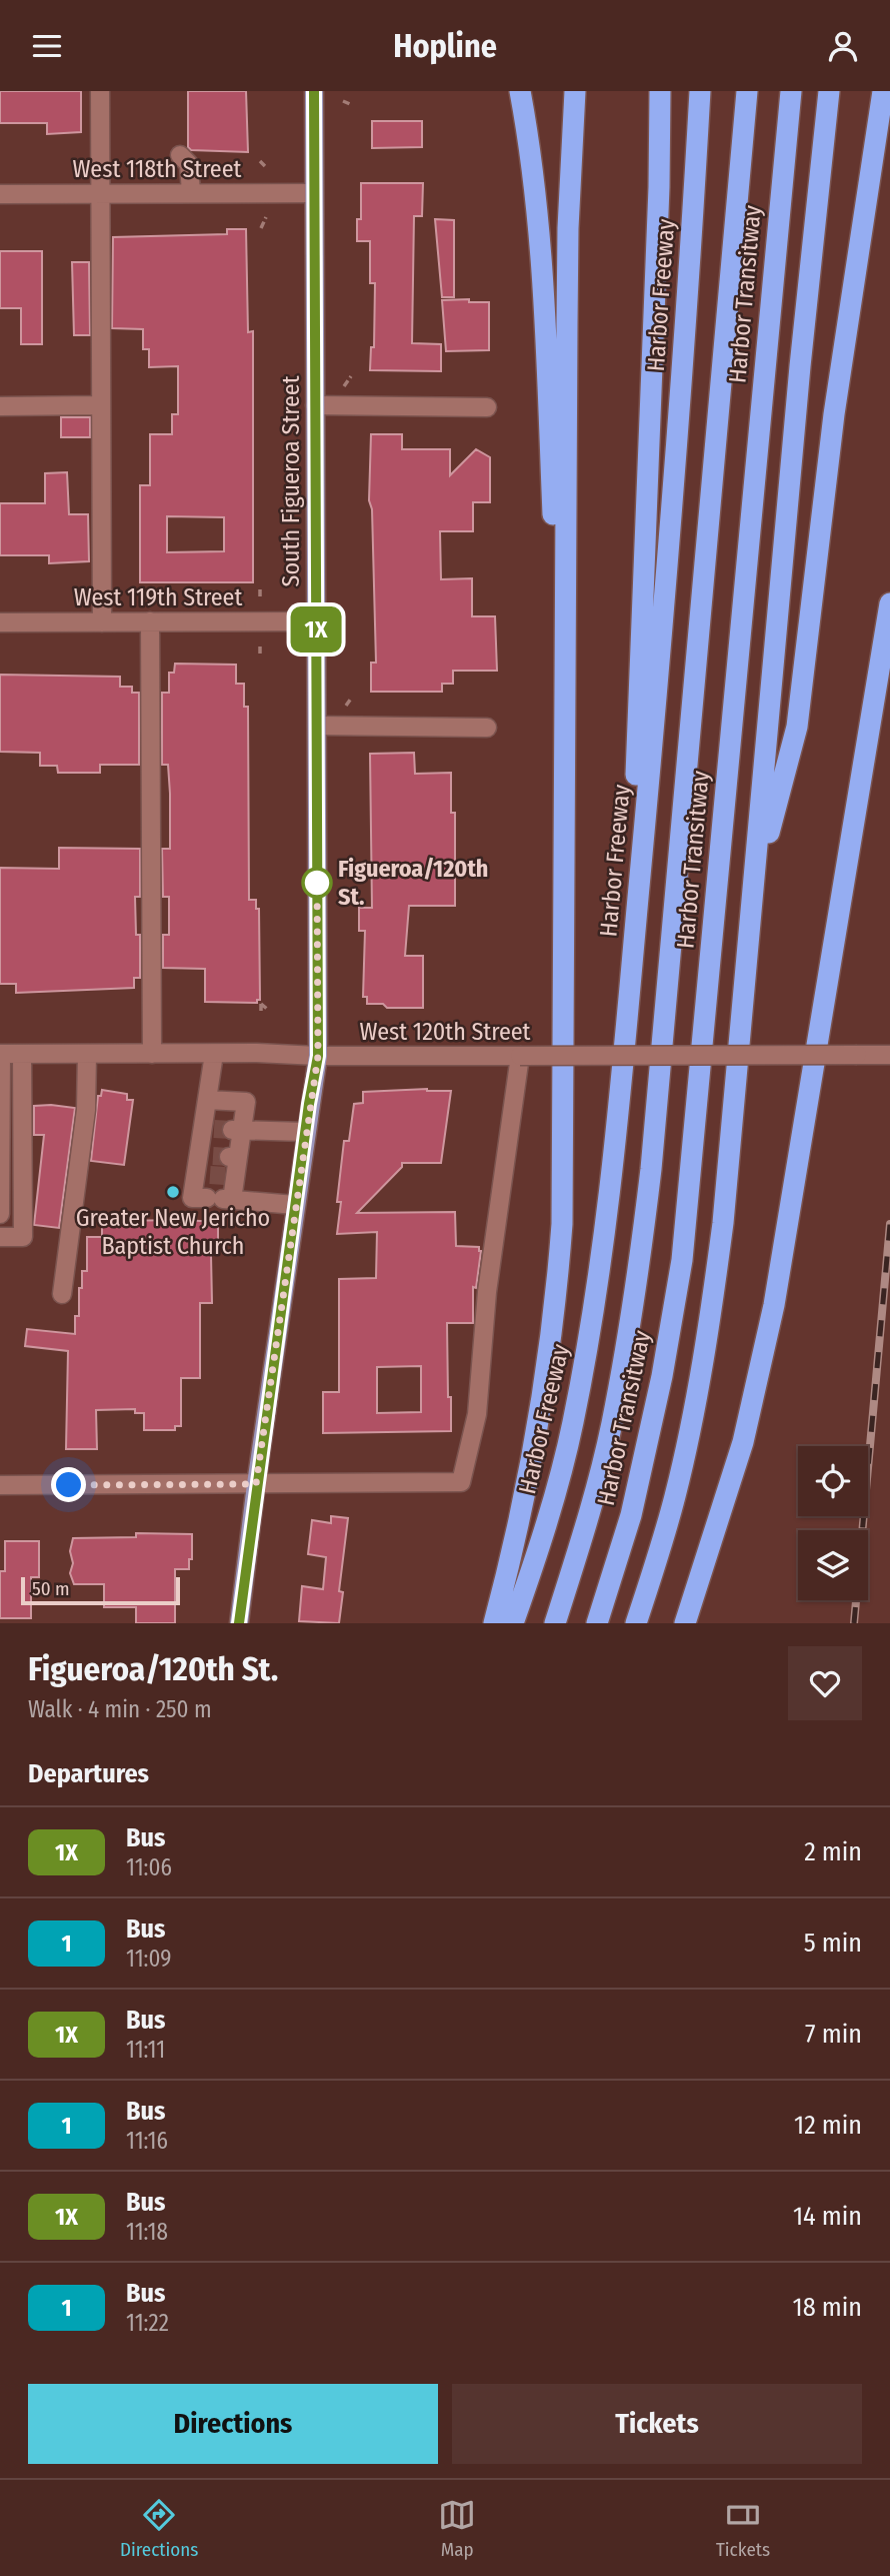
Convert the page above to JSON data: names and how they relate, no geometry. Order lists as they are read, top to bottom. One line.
{"streets":{"highway":["Harbor Transitway","Harbor Freeway"],"main road":["South Figueroa Street"],"street":["West 118th Street","West 119th Street","West 120th Street"]},"crossings":[["West 118th Street","South Figueroa Street"],["South Figueroa Street","West 119th Street"],["South Figueroa Street","West 120th Street"]],"places":["Figueroa/120th St.","Greater New Jericho Baptist Church"],"lines":["bus line 1X"],"scale_bar":"50 m","page":{"header":"Hopline","on_map":"1X","scale":"50 m","heading":[["Figueroa/120th St.","Walk · 4 min · 250 m"],"Departures"],"list":[{"mark":"1X","name":"Bus","note":"11:06","value":"2 min"},{"mark":"1","name":"Bus","note":"11:09","value":"5 min"},{"mark":"1X","name":"Bus","note":"11:11","value":"7 min"},{"mark":"1","name":"Bus","note":"11:16","value":"12 min"},{"mark":"1X","name":"Bus","note":"11:18","value":"14 min"},{"mark":"1","name":"Bus","note":"11:22","value":"18 min"}],"buttons":["Directions","Tickets"],"tabs":["Directions","Map","Tickets"]}}
